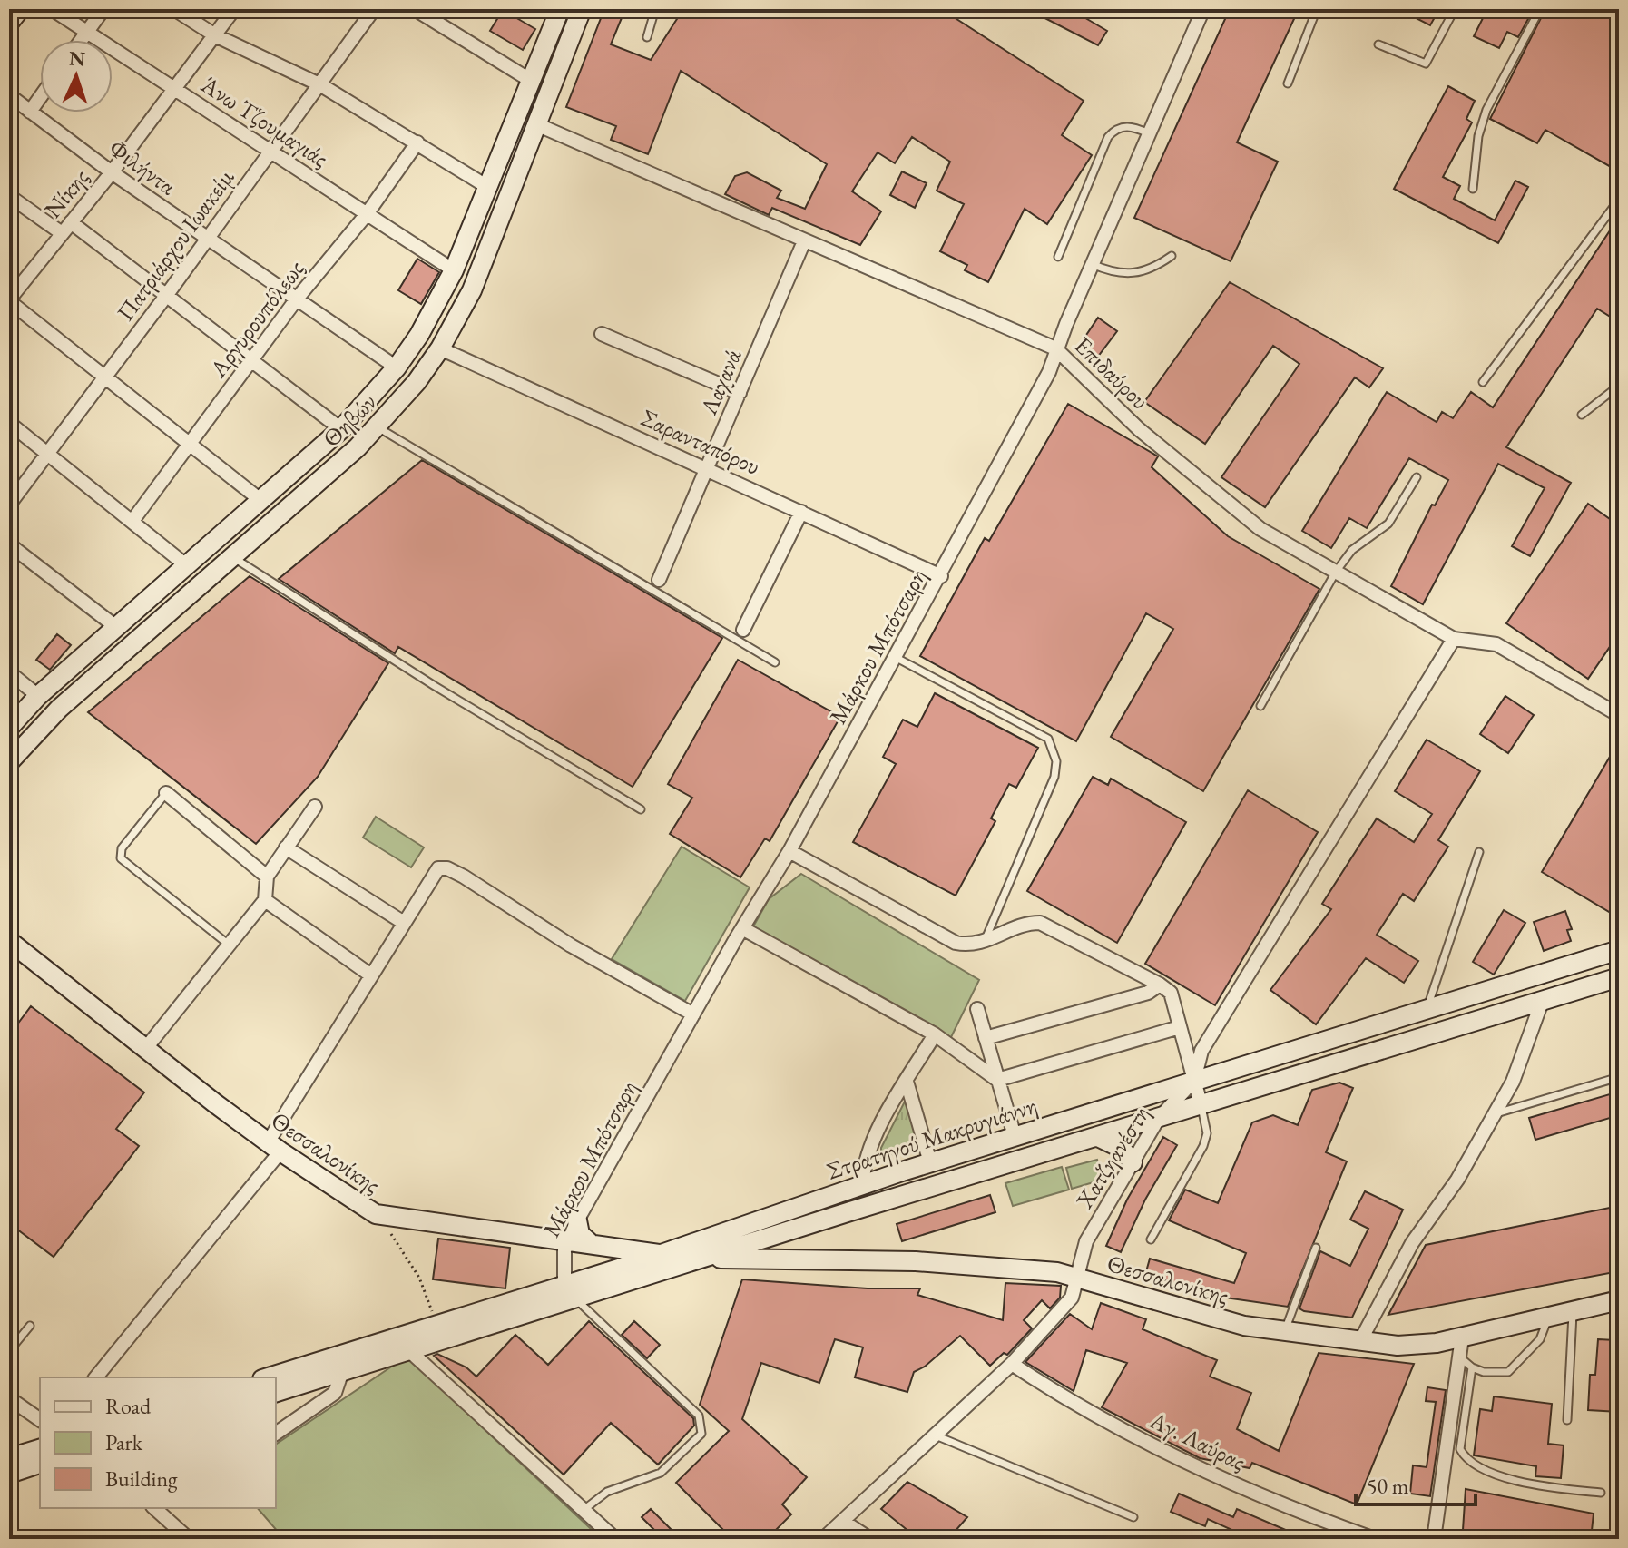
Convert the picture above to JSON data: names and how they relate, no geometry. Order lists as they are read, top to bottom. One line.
{"streets":{"street":["Άνω Τζουμαγιάς","Φιλήντα","Νίκης","Πατριάρχου Ιωακείμ","Αργυρουπόλεως","Επιδαύρου","Λαχανά","Θηβών","Σαρανταπόρου","Μάρκου Μπότσαρη","Στρατηγού Μακρυγιάννη","Θεσσαλονίκης","Χατζηανέστη","Αγ. Λαύρας"]},"crossings":[["Άνω Τζουμαγιάς","Νίκης"],["Άνω Τζουμαγιάς","Πατριάρχου Ιωακείμ"],["Άνω Τζουμαγιάς","Αργυρουπόλεως"],["Άνω Τζουμαγιάς","Θηβών"],["Φιλήντα","Νίκης"],["Φιλήντα","Πατριάρχου Ιωακείμ"],["Φιλήντα","Αργυρουπόλεως"],["Φιλήντα","Θηβών"],["Επιδαύρου","Λαχανά"],["Επιδαύρου","Θηβών"],["Επιδαύρου","Μάρκου Μπότσαρη"],["Επιδαύρου","Χατζηανέστη"],["Λαχανά","Σαρανταπόρου"],["Θηβών","Σαρανταπόρου"],["Σαρανταπόρου","Μάρκου Μπότσαρη"],["Μάρκου Μπότσαρη","Στρατηγού Μακρυγιάννη"],["Μάρκου Μπότσαρη","Θεσσαλονίκης"],["Στρατηγού Μακρυγιάννη","Θεσσαλονίκης"],["Στρατηγού Μακρυγιάννη","Χατζηανέστη"],["Θεσσαλονίκης","Χατζηανέστη"],["Χατζηανέστη","Αγ. Λαύρας"]],"legend":["Road","Park","Building"],"scale_bar":"50 m","north":"top"}
